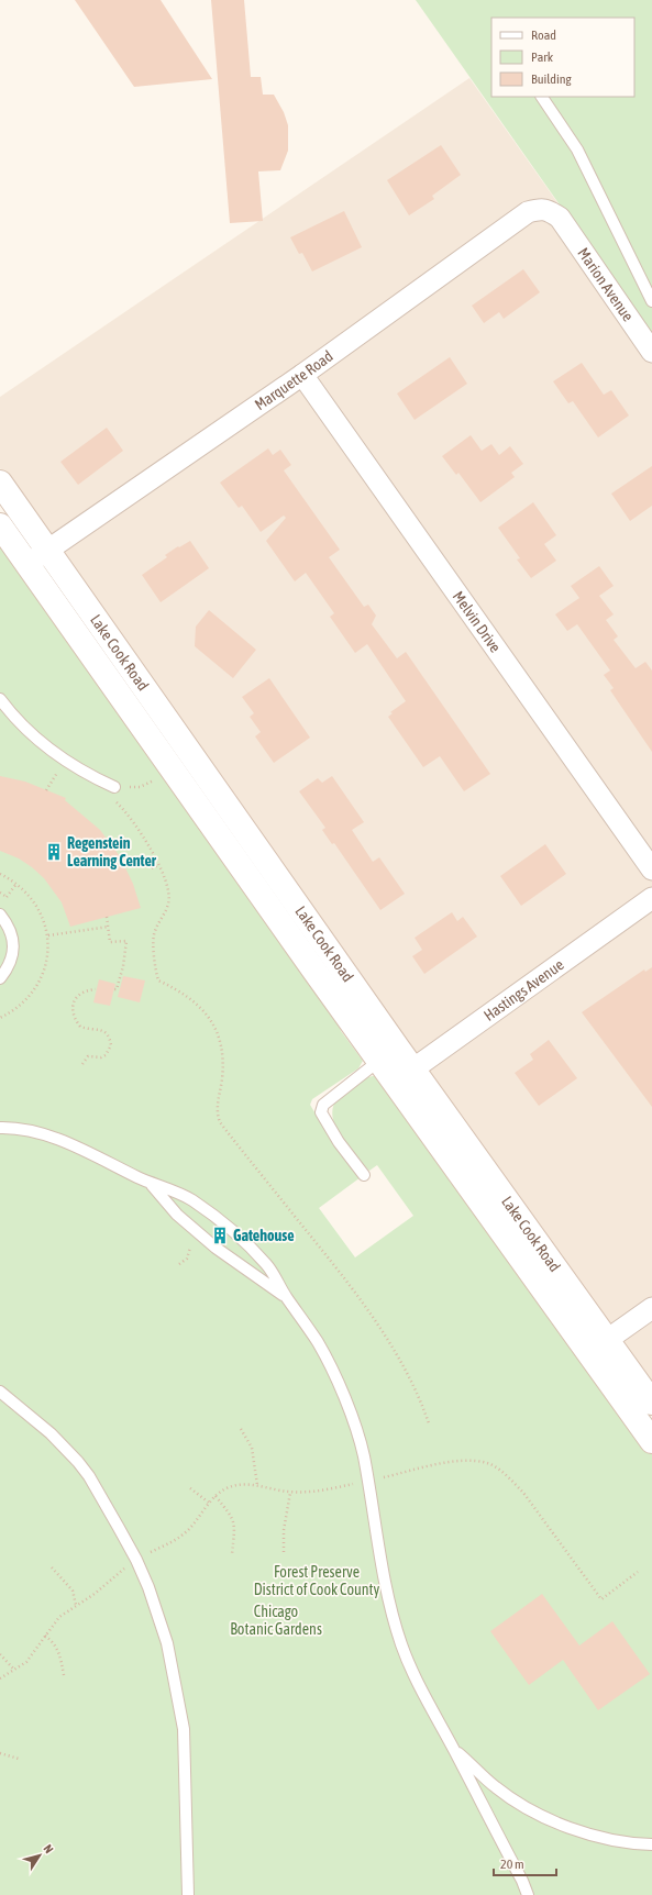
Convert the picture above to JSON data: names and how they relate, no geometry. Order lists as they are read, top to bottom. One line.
{"streets":{"main road":["Lake Cook Road"],"street":["Marion Avenue","Marquette Road","Melvin Drive","Hastings Avenue"]},"crossings":[["Marion Avenue","Marquette Road"],["Marquette Road","Melvin Drive"],["Marquette Road","Lake Cook Road"],["Lake Cook Road","Hastings Avenue"]],"parks":["Forest Preserve District of Cook County","Chicago Botanic Gardens"],"places":{"building":["Regenstein Learning Center","Gatehouse"]},"legend":["Road","Park","Building"],"scale_bar":"20 m","north":"top right"}
